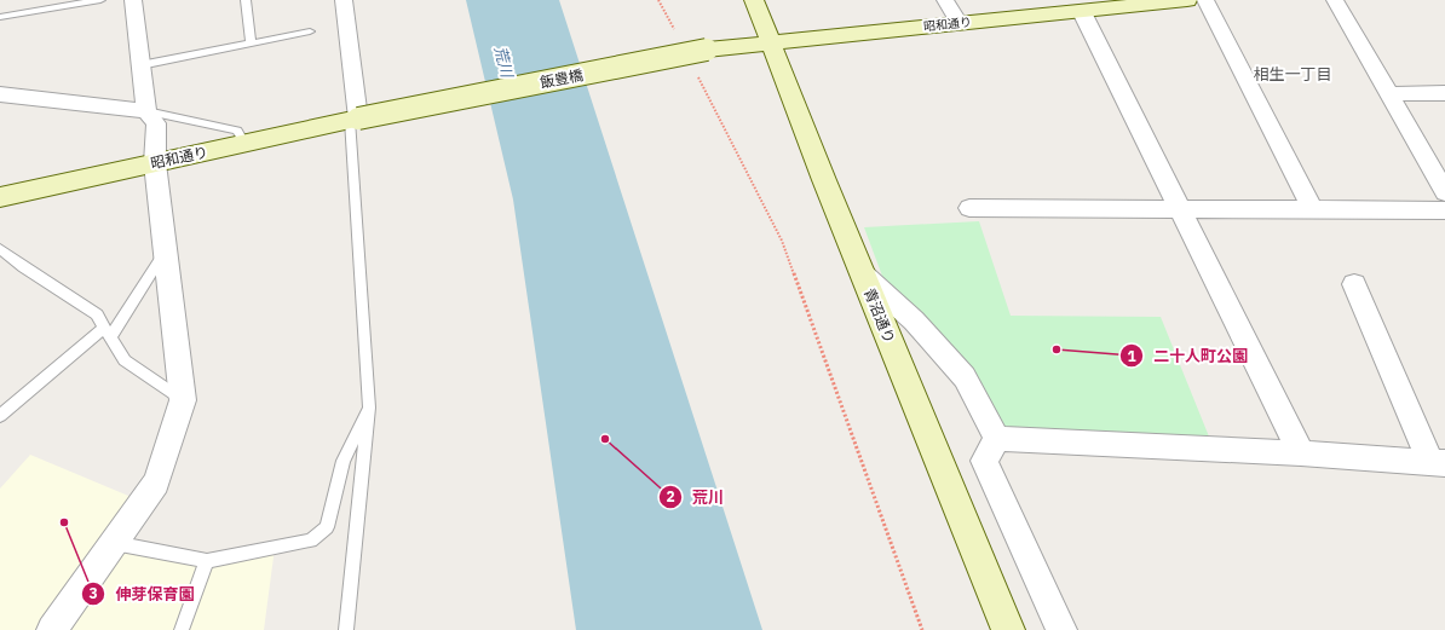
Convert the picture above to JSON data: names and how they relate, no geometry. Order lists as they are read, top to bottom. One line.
{"streets":{"street":["昭和通り","飯豊橋","青沼通り"]},"crossings":[["昭和通り","飯豊橋"],["昭和通り","青沼通り"]],"districts":["相生一丁目"],"water":["荒川"],"places":["二十人町公園","荒川","伸芽保育園"]}
